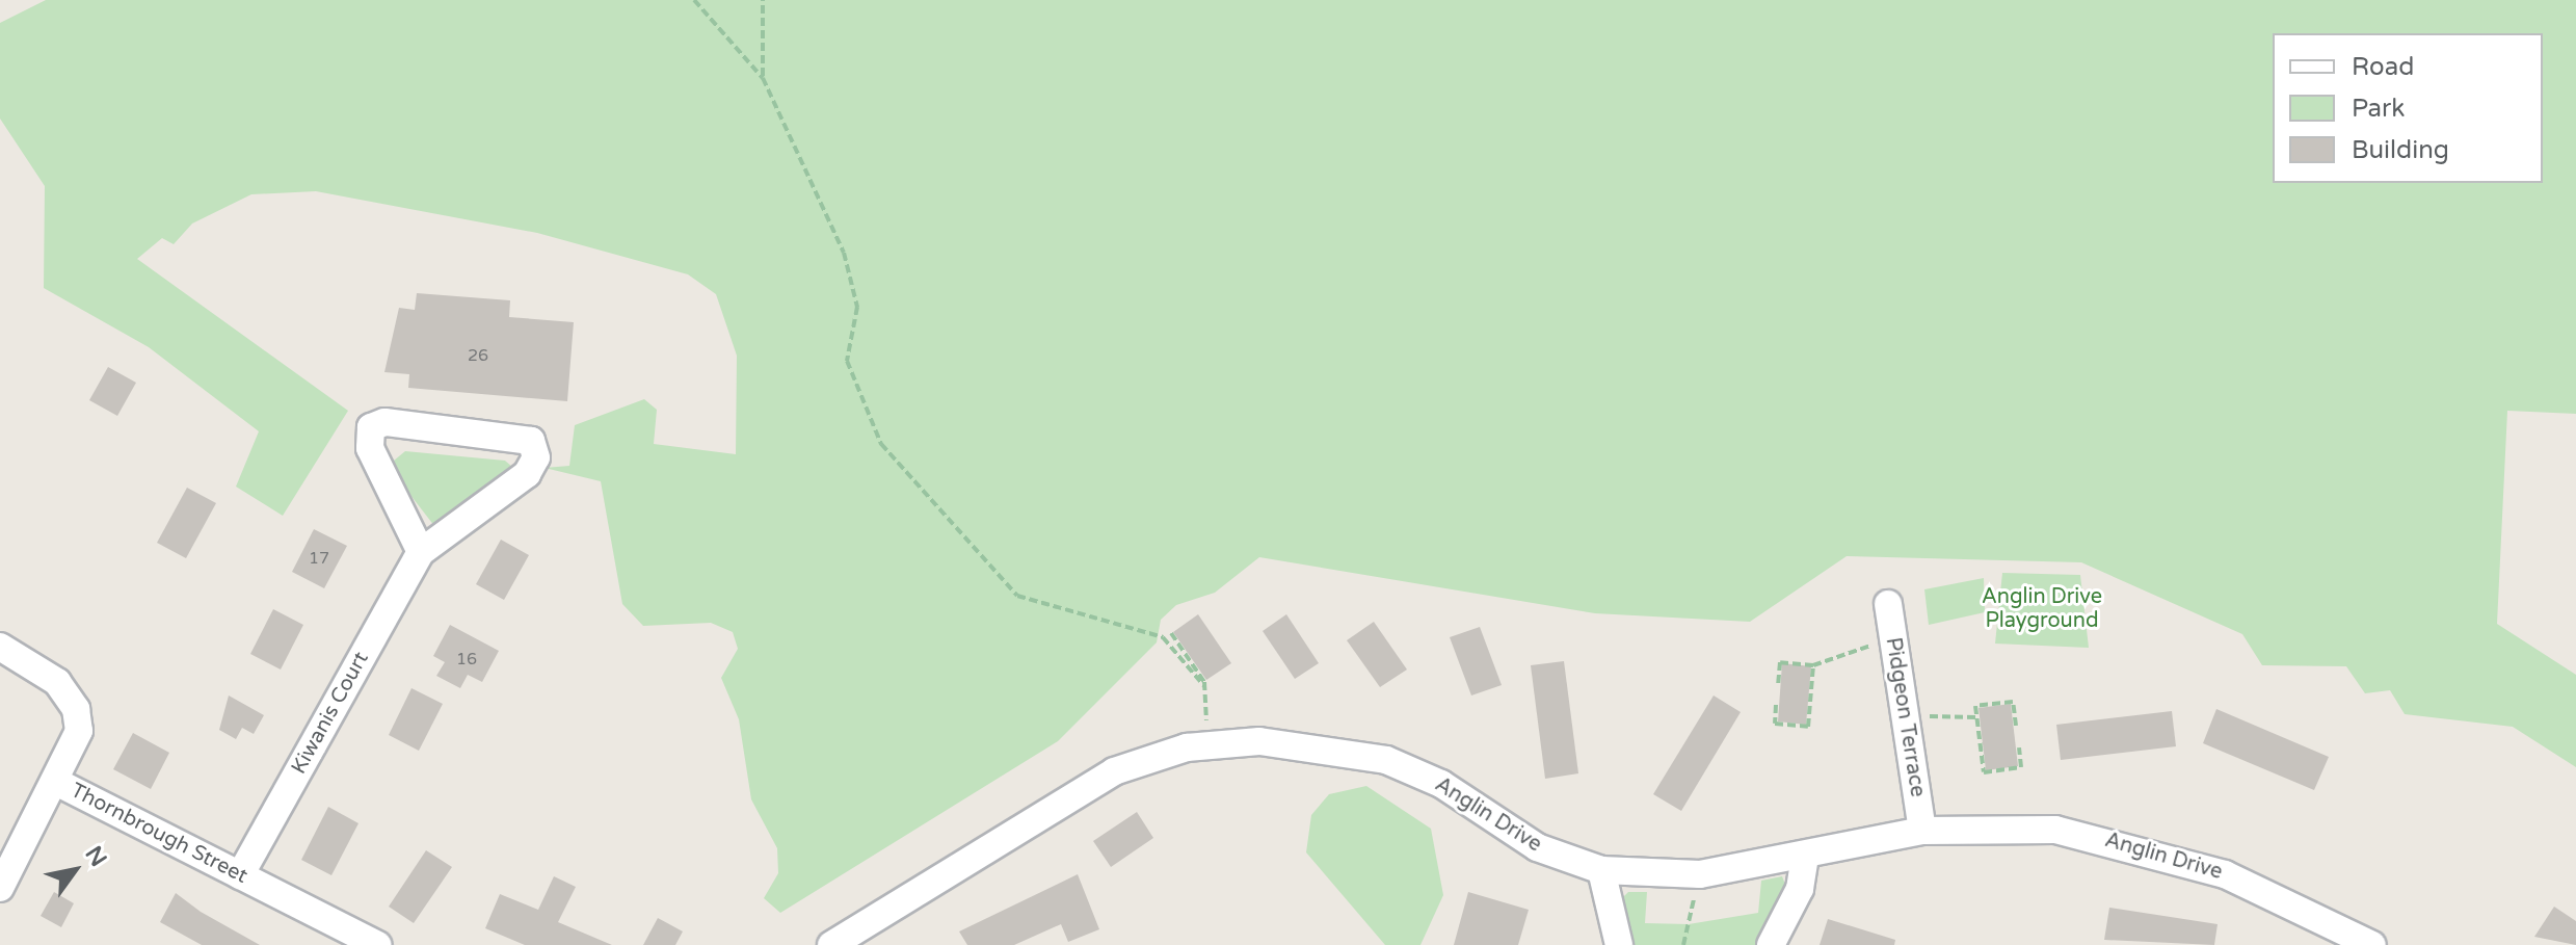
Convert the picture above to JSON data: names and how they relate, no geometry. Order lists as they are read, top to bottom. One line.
{"streets":{"street":["Kiwanis Court","Pidgeon Terrace","Anglin Drive","Thornbrough Street"]},"crossings":[["Kiwanis Court","Thornbrough Street"],["Pidgeon Terrace","Anglin Drive"]],"parks":["Anglin Drive Playground"],"house_numbers":["26","17","16"],"legend":["Road","Park","Building"],"north":"top right"}
